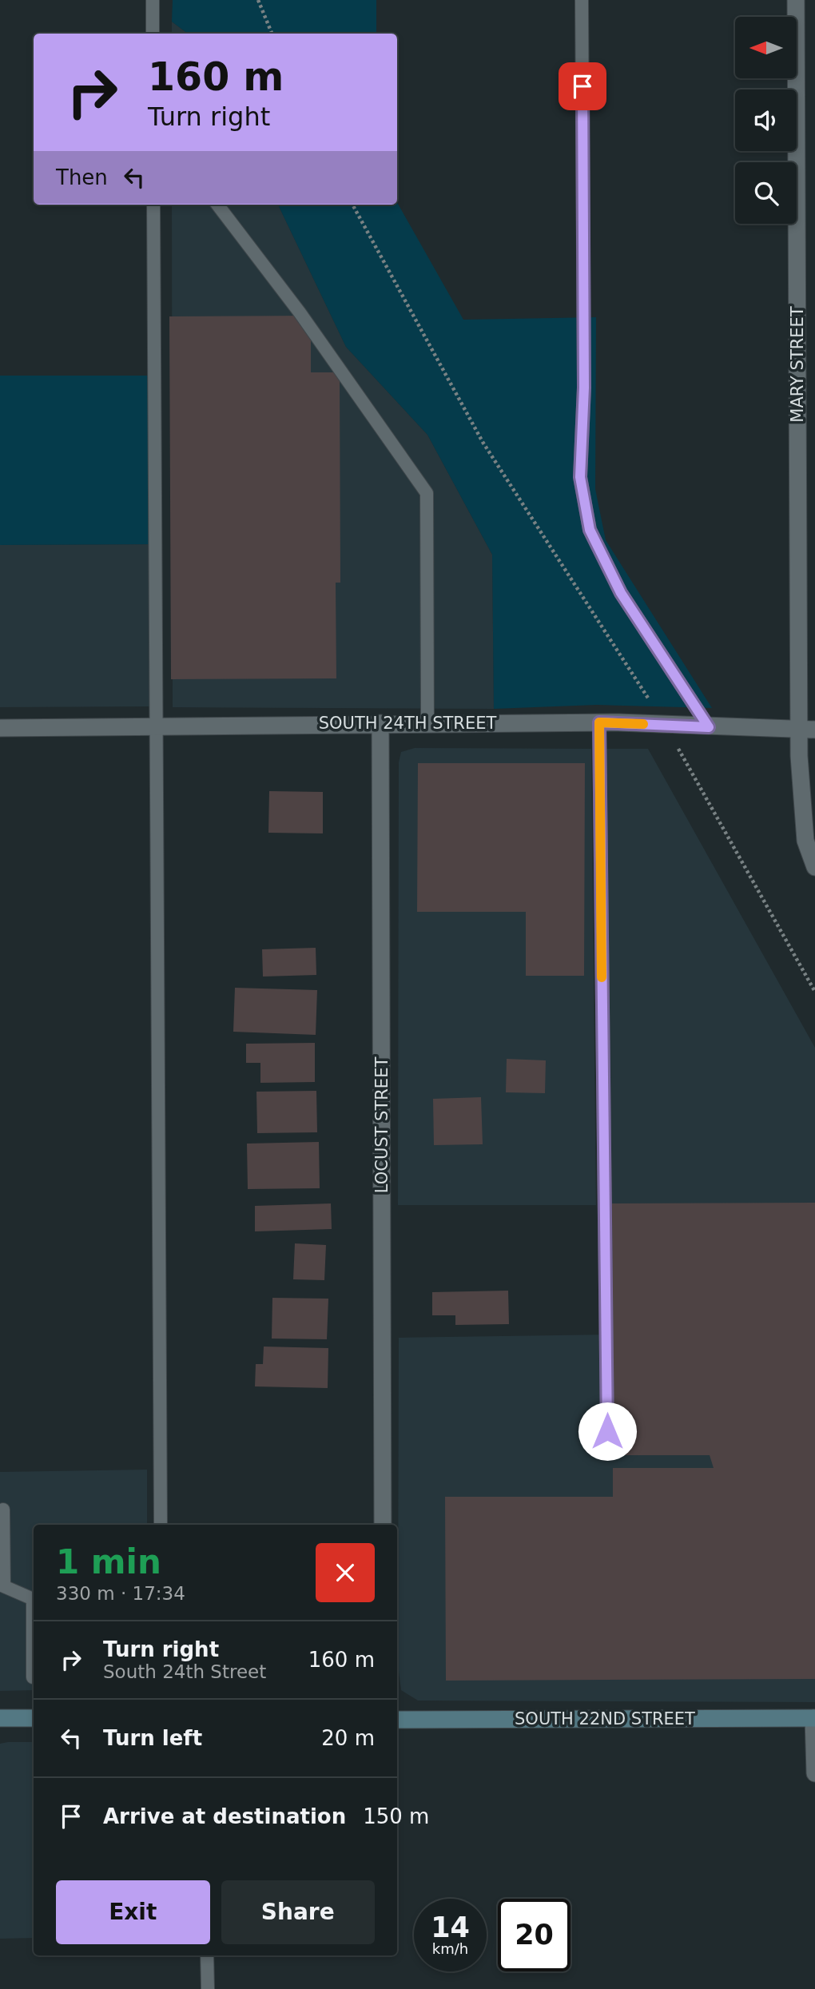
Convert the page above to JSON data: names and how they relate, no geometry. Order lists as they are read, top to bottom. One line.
{"streets":{"main road":["SOUTH 22ND STREET"],"street":["MARY STREET","SOUTH 24TH STREET","LOCUST STREET"]},"crossings":[["MARY STREET","SOUTH 24TH STREET"],["SOUTH 24TH STREET","LOCUST STREET"]],"north":"left","page":{"turn":["160 m","Turn right"],"then":"Then","heading":["1 min","330 m · 17:34"],"list":[{"name":"Turn right","note":"South 24th Street","value":"160 m"},{"name":"Turn left","value":"20 m"},{"name":"Arrive at destination","value":"150 m"}],"buttons":["Exit","Share"],"speed":"14 km/h","limit":"20"}}
